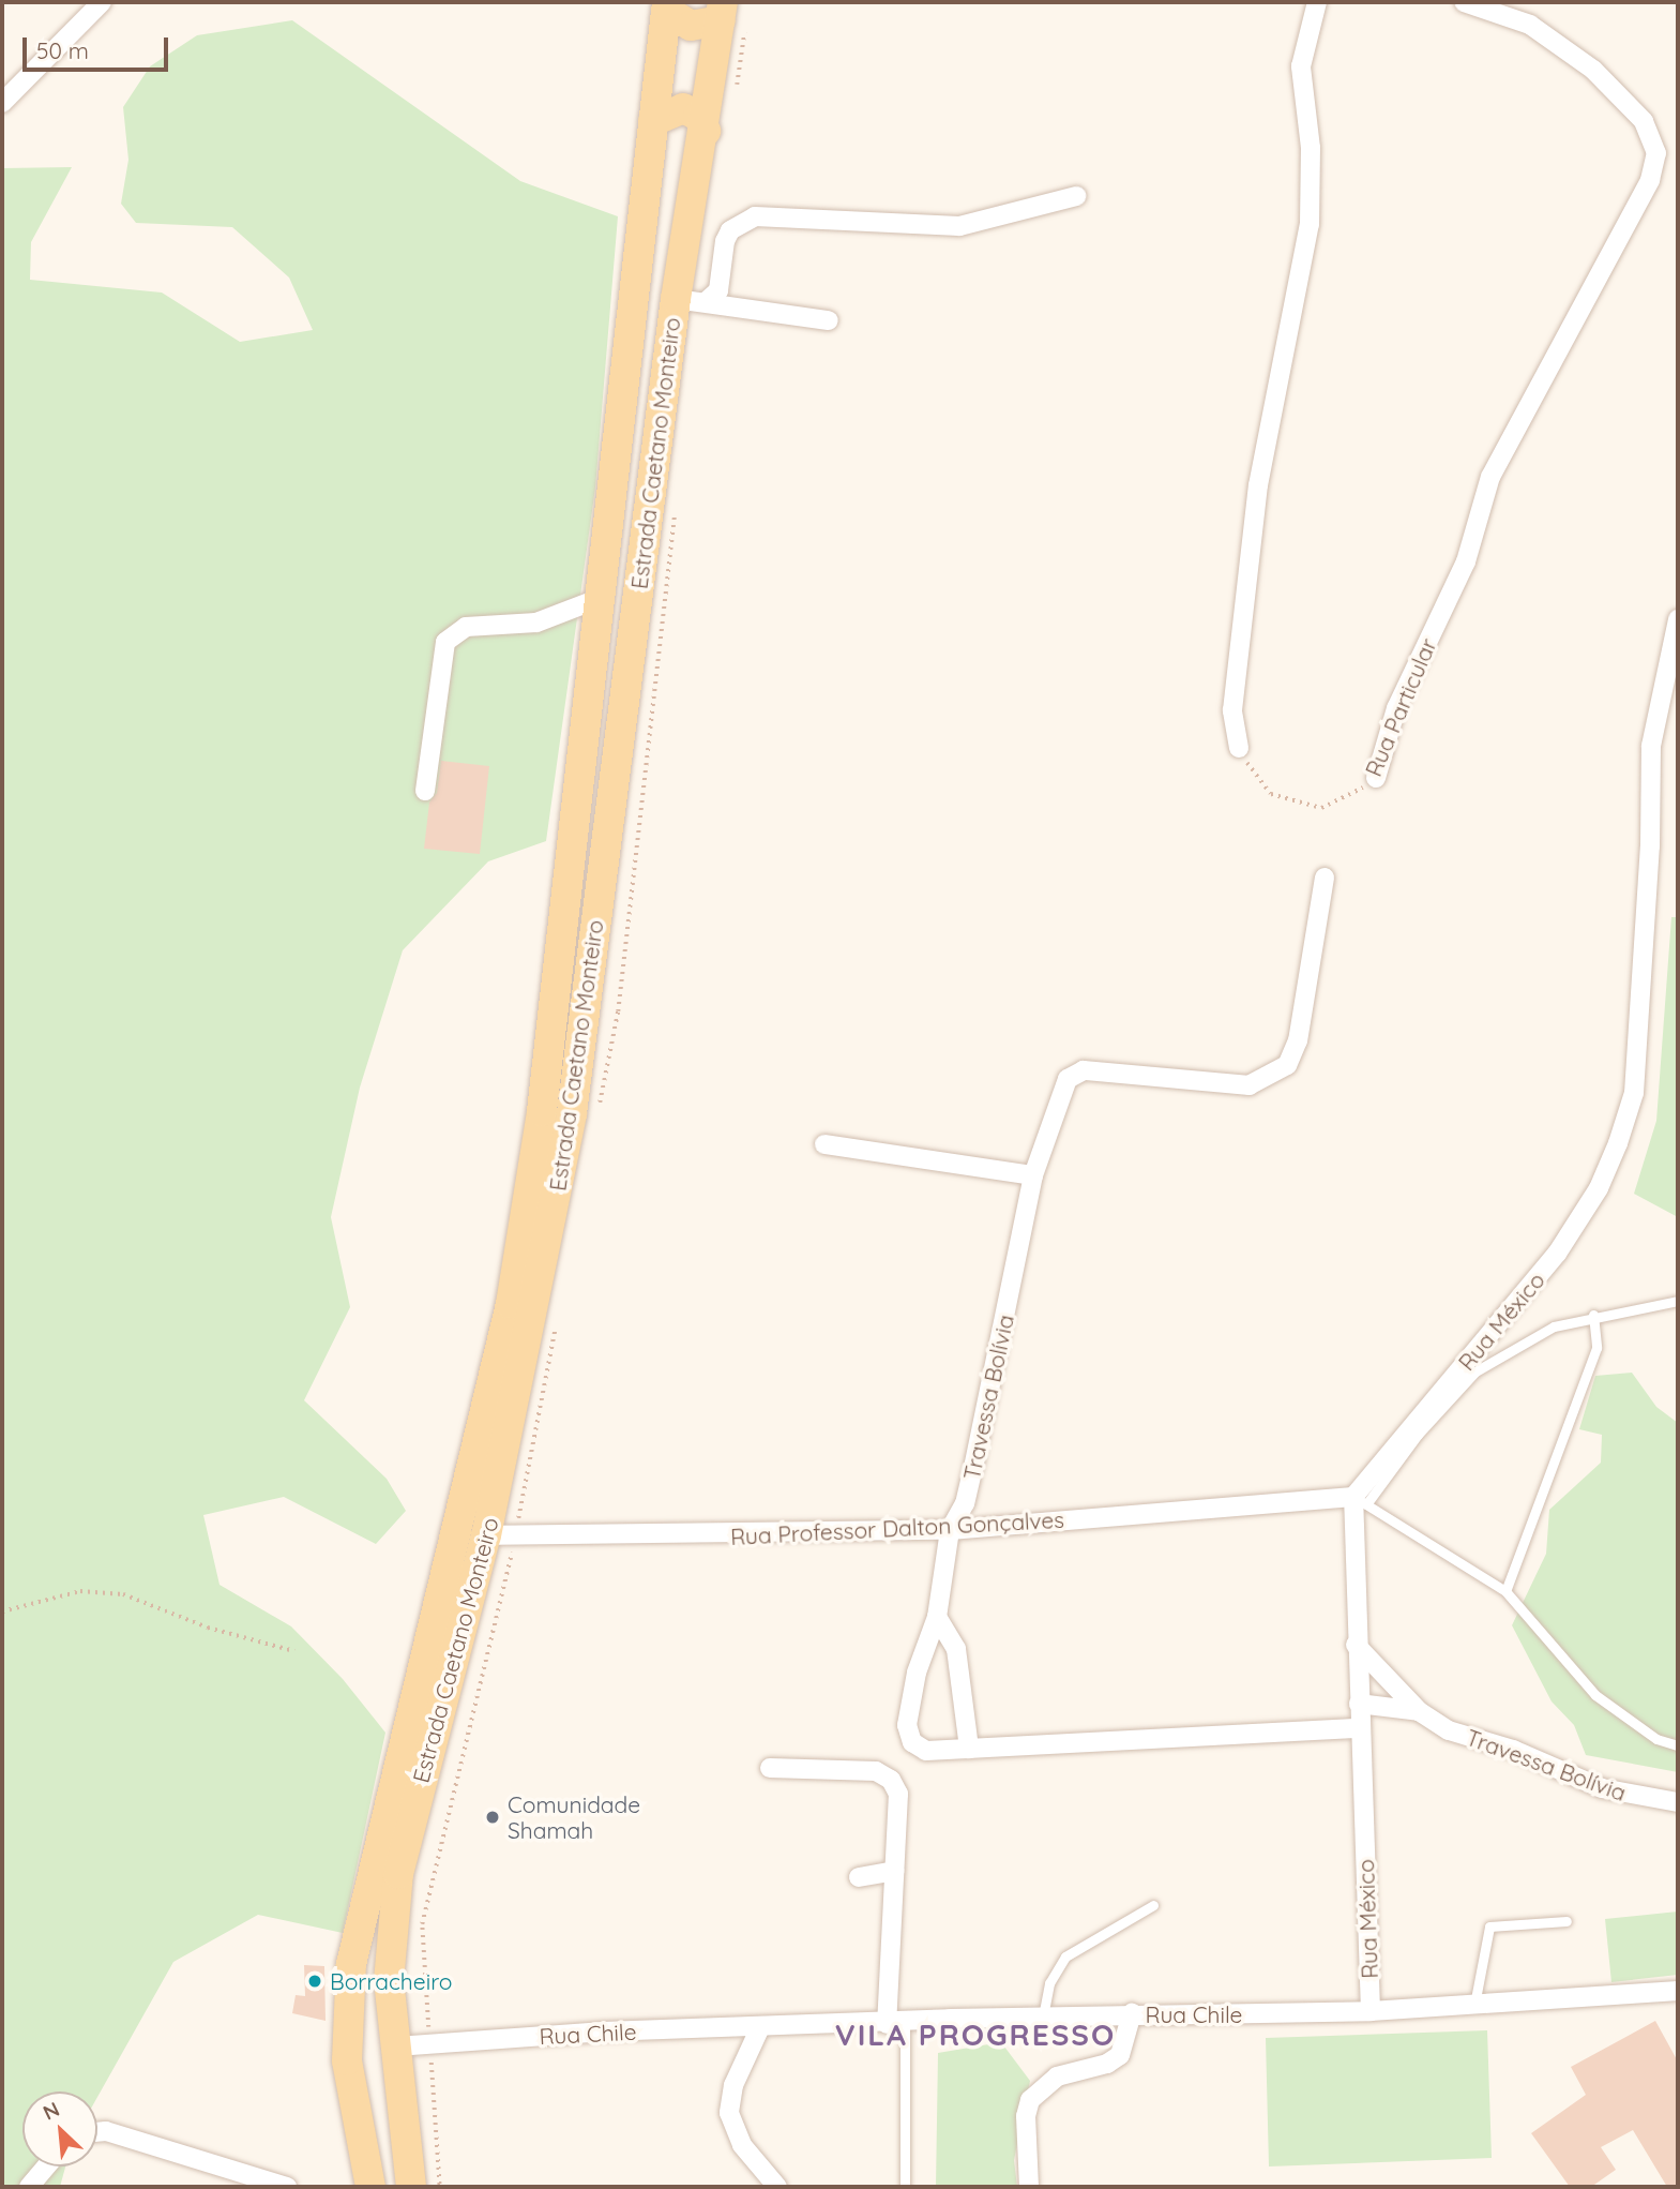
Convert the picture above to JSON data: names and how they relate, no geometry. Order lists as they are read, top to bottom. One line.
{"streets":{"main road":["Estrada Caetano Monteiro"],"street":["Rua Particular","Rua México","Travessa Bolívia","Rua Professor Dalton Gonçalves","Rua Chile"]},"crossings":[["Estrada Caetano Monteiro","Rua Professor Dalton Gonçalves"],["Estrada Caetano Monteiro","Rua Chile"],["Rua México","Travessa Bolívia"],["Rua México","Rua Professor Dalton Gonçalves"],["Rua México","Rua Chile"],["Travessa Bolívia","Rua Professor Dalton Gonçalves"]],"districts":["VILA PROGRESSO"],"places":["Comunidade Shamah","Borracheiro"],"scale_bar":"50 m","north":"top left"}
